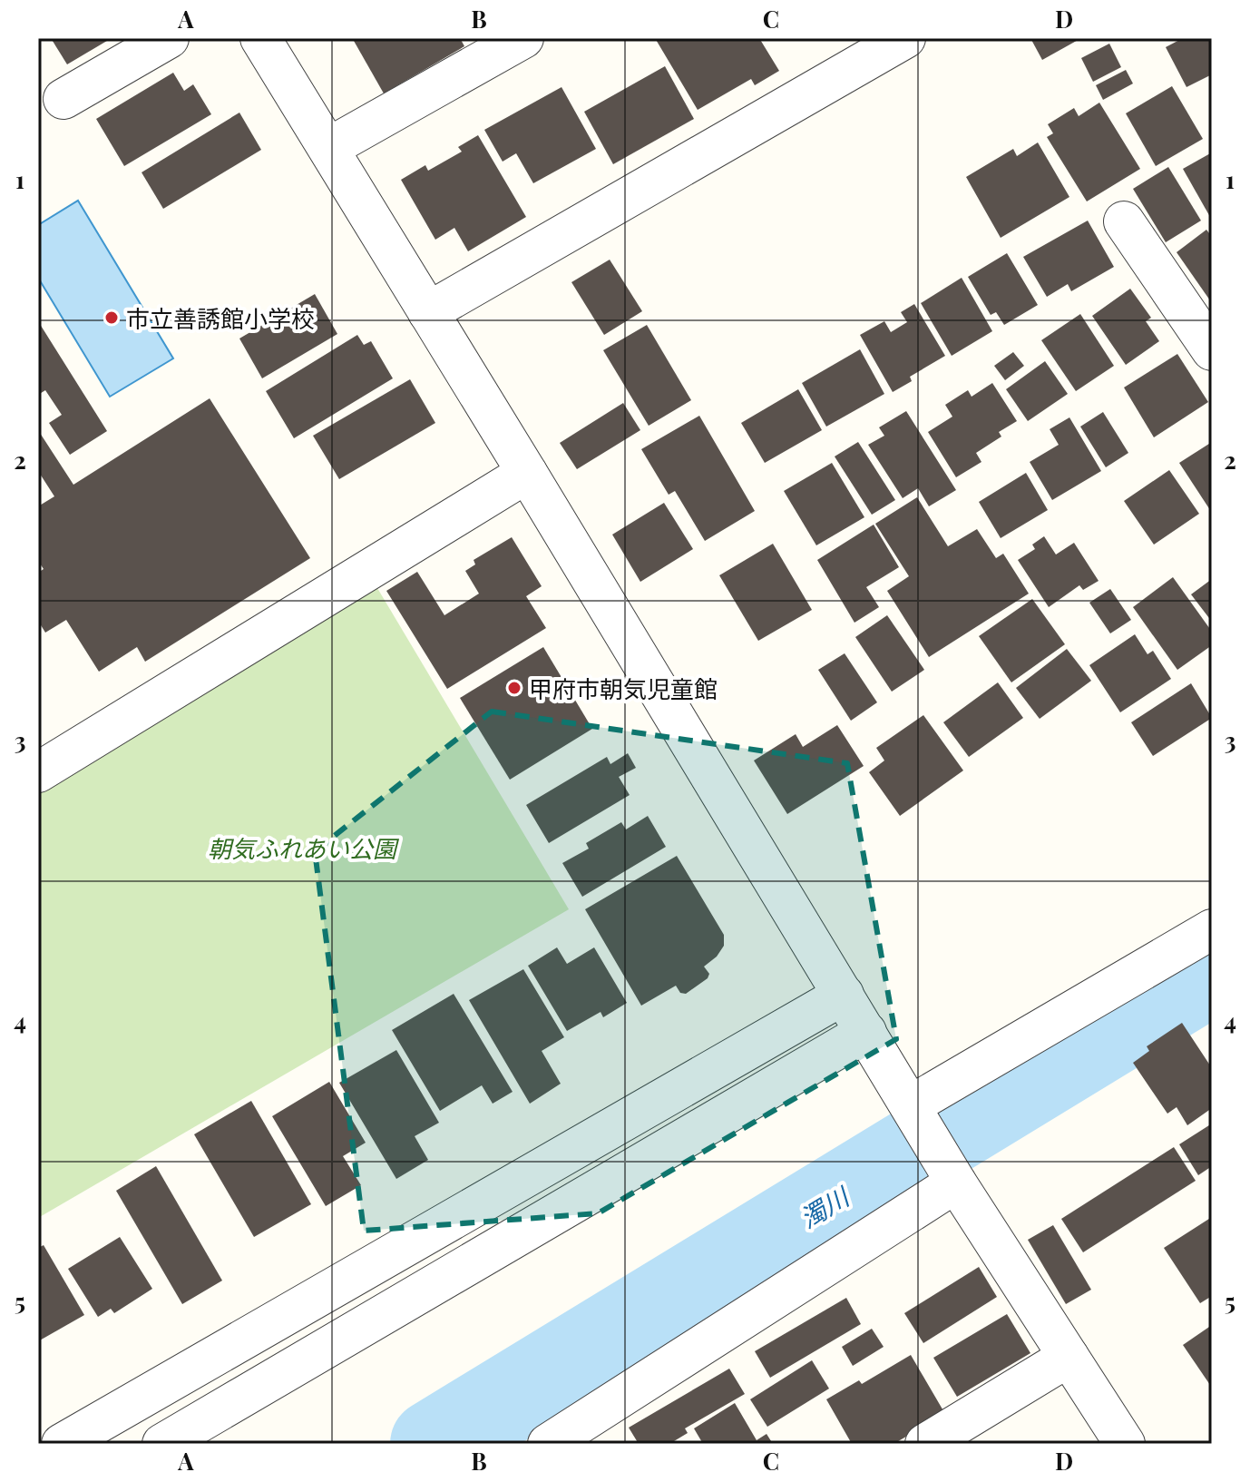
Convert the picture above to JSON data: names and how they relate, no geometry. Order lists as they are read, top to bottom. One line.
{"water":["濁川"],"parks":["朝気ふれあい公園"],"places":["市立善誘館小学校","甲府市朝気児童館"],"grid":{"columns":["A","B","C","D"],"rows":["1","2","3","4","5"]}}
